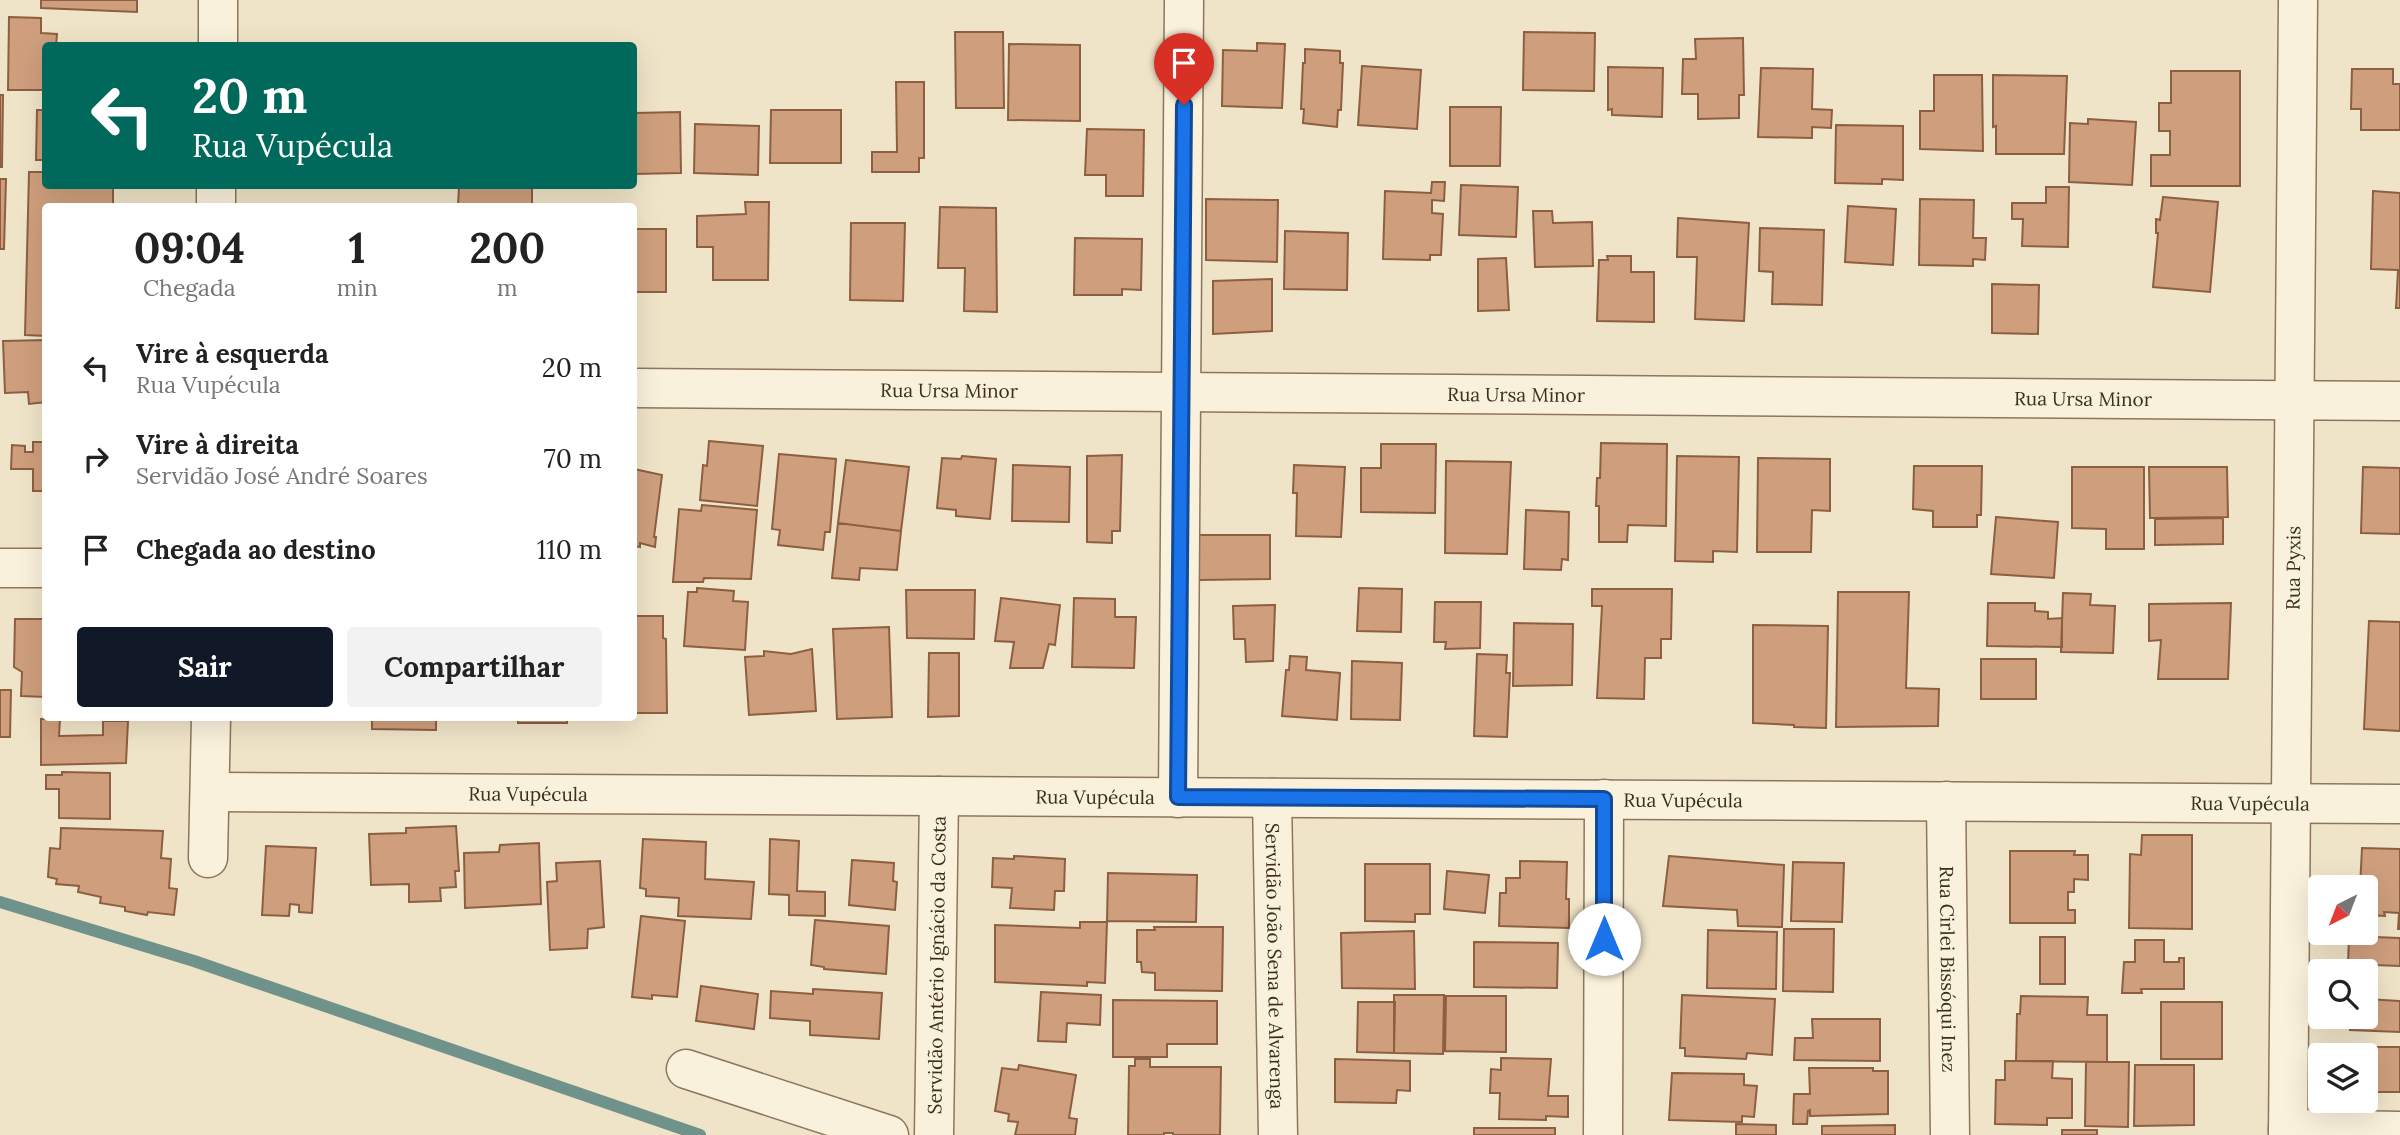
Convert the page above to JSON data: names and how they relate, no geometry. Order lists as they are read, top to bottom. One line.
{"streets":{"street":["Rua Ursa Minor","Rua Pyxis","Rua Vupécula","Servidão Antério Ignácio da Costa","Servidão João Sena de Alvarenga","Rua Cirlei Bissóqui Inez"]},"crossings":[["Rua Ursa Minor","Rua Pyxis"],["Rua Pyxis","Rua Vupécula"],["Rua Vupécula","Servidão Antério Ignácio da Costa"],["Rua Vupécula","Servidão João Sena de Alvarenga"],["Rua Vupécula","Rua Cirlei Bissóqui Inez"]],"north":"bottom left","page":{"turn":["20 m","Rua Vupécula"],"eta":["09:04","Chegada","1","min","200","m"],"list":[{"name":"Vire à esquerda","note":"Rua Vupécula","value":"20 m"},{"name":"Vire à direita","note":"Servidão José André Soares","value":"70 m"},{"name":"Chegada ao destino","value":"110 m"}],"buttons":["Sair","Compartilhar"]}}
